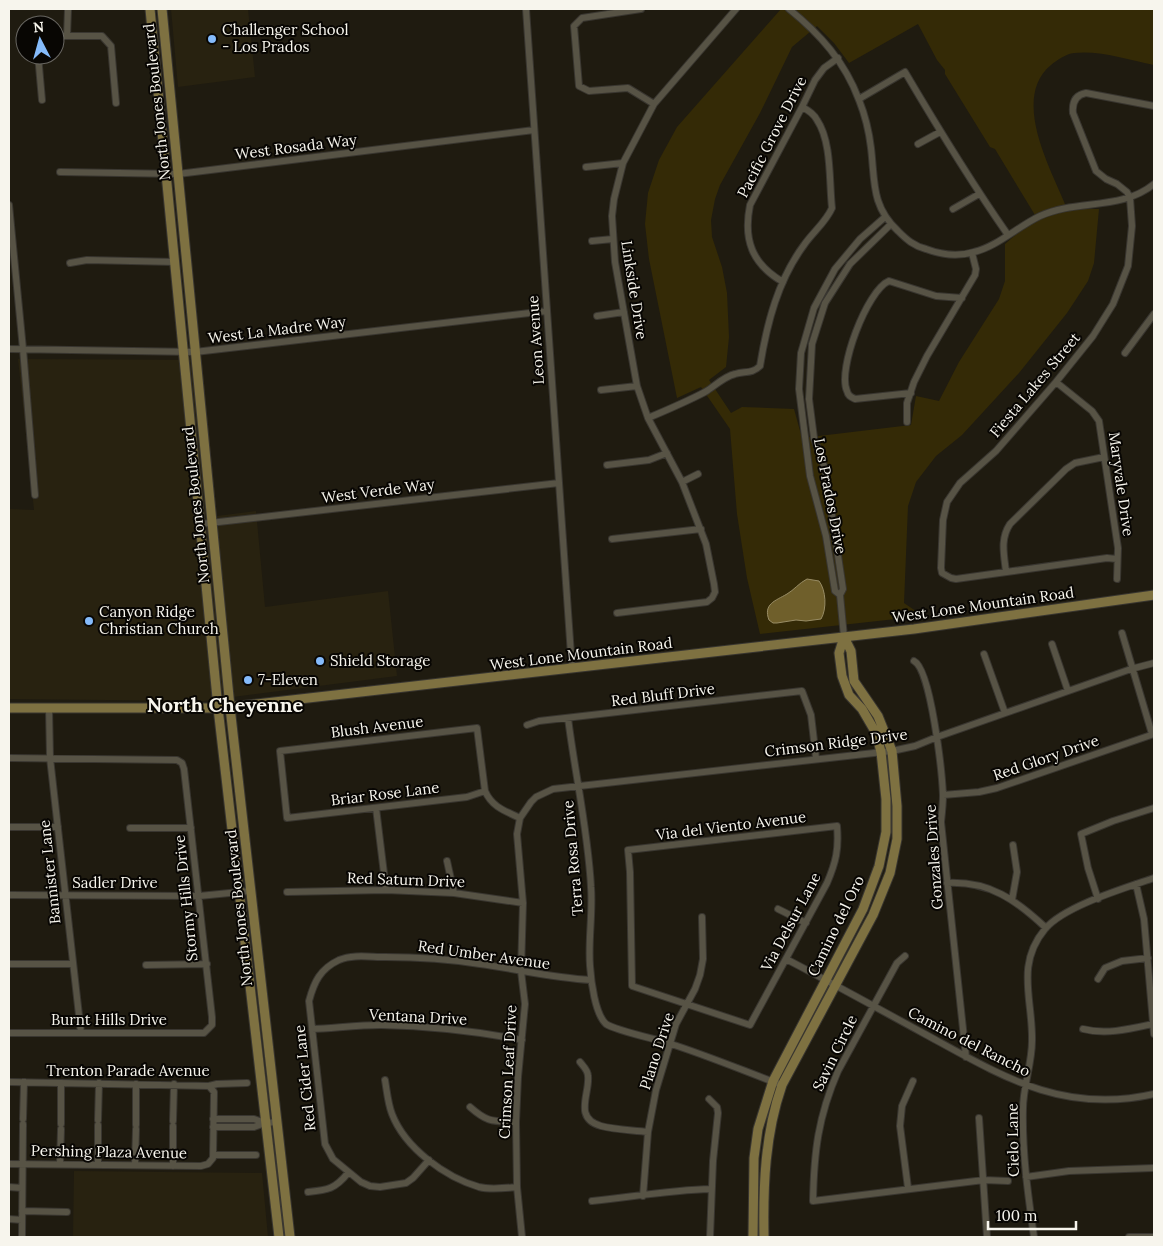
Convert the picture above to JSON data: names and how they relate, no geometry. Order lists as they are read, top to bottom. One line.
{"streets":{"main road":["North Jones Boulevard","West Lone Mountain Road","Camino del Oro"],"street":["Pacific Grove Drive","West Rosada Way","Linkside Drive","West La Madre Way","Leon Avenue","Fiesta Lakes Street","Maryvale Drive","West Verde Way","Los Prados Drive","Red Bluff Drive","Blush Avenue","Crimson Ridge Drive","Red Glory Drive","Briar Rose Lane","Via del Viento Avenue","Gonzales Drive","Terra Rosa Drive","Bannister Lane","Red Saturn Drive","Sadler Drive","Stormy Hills Drive","Via Delsur Lane","Red Umber Avenue","Ventana Drive","Burnt Hills Drive","Camino del Rancho","Plano Drive","Savin Circle","Trenton Parade Avenue","Crimson Leaf Drive","Red Cider Lane","Cielo Lane","Pershing Plaza Avenue"]},"crossings":[["North Jones Boulevard","West Rosada Way"],["North Jones Boulevard","West La Madre Way"],["North Jones Boulevard","West Verde Way"],["North Jones Boulevard","West Lone Mountain Road"],["North Jones Boulevard","Sadler Drive"],["West Rosada Way","Leon Avenue"],["West La Madre Way","Leon Avenue"],["Leon Avenue","West Verde Way"],["Leon Avenue","West Lone Mountain Road"],["Fiesta Lakes Street","Maryvale Drive"],["Los Prados Drive","West Lone Mountain Road"],["Los Prados Drive","Camino del Oro"],["West Lone Mountain Road","Bannister Lane"],["West Lone Mountain Road","Camino del Oro"],["Red Bluff Drive","Crimson Ridge Drive"],["Red Bluff Drive","Terra Rosa Drive"],["Blush Avenue","Briar Rose Lane"],["Crimson Ridge Drive","Gonzales Drive"],["Crimson Ridge Drive","Terra Rosa Drive"],["Crimson Ridge Drive","Camino del Oro"],["Crimson Ridge Drive","Crimson Leaf Drive"],["Red Glory Drive","Gonzales Drive"],["Via del Viento Avenue","Via Delsur Lane"],["Via del Viento Avenue","Plano Drive"],["Gonzales Drive","Camino del Rancho"],["Terra Rosa Drive","Red Umber Avenue"],["Terra Rosa Drive","Plano Drive"],["Bannister Lane","Sadler Drive"],["Bannister Lane","Stormy Hills Drive"],["Bannister Lane","Burnt Hills Drive"],["Red Saturn Drive","Crimson Leaf Drive"],["Sadler Drive","Stormy Hills Drive"],["Stormy Hills Drive","Burnt Hills Drive"],["Via Delsur Lane","Camino del Rancho"],["Via Delsur Lane","Plano Drive"],["Camino del Oro","Camino del Rancho"],["Red Umber Avenue","Crimson Leaf Drive"],["Red Umber Avenue","Red Cider Lane"],["Ventana Drive","Crimson Leaf Drive"],["Ventana Drive","Red Cider Lane"],["Camino del Rancho","Savin Circle"],["Camino del Rancho","Cielo Lane"]],"districts":["North Cheyenne"],"places":["Challenger School - Los Prados","Canyon Ridge Christian Church","Shield Storage","7-Eleven"],"scale_bar":"100 m","north":"top"}
